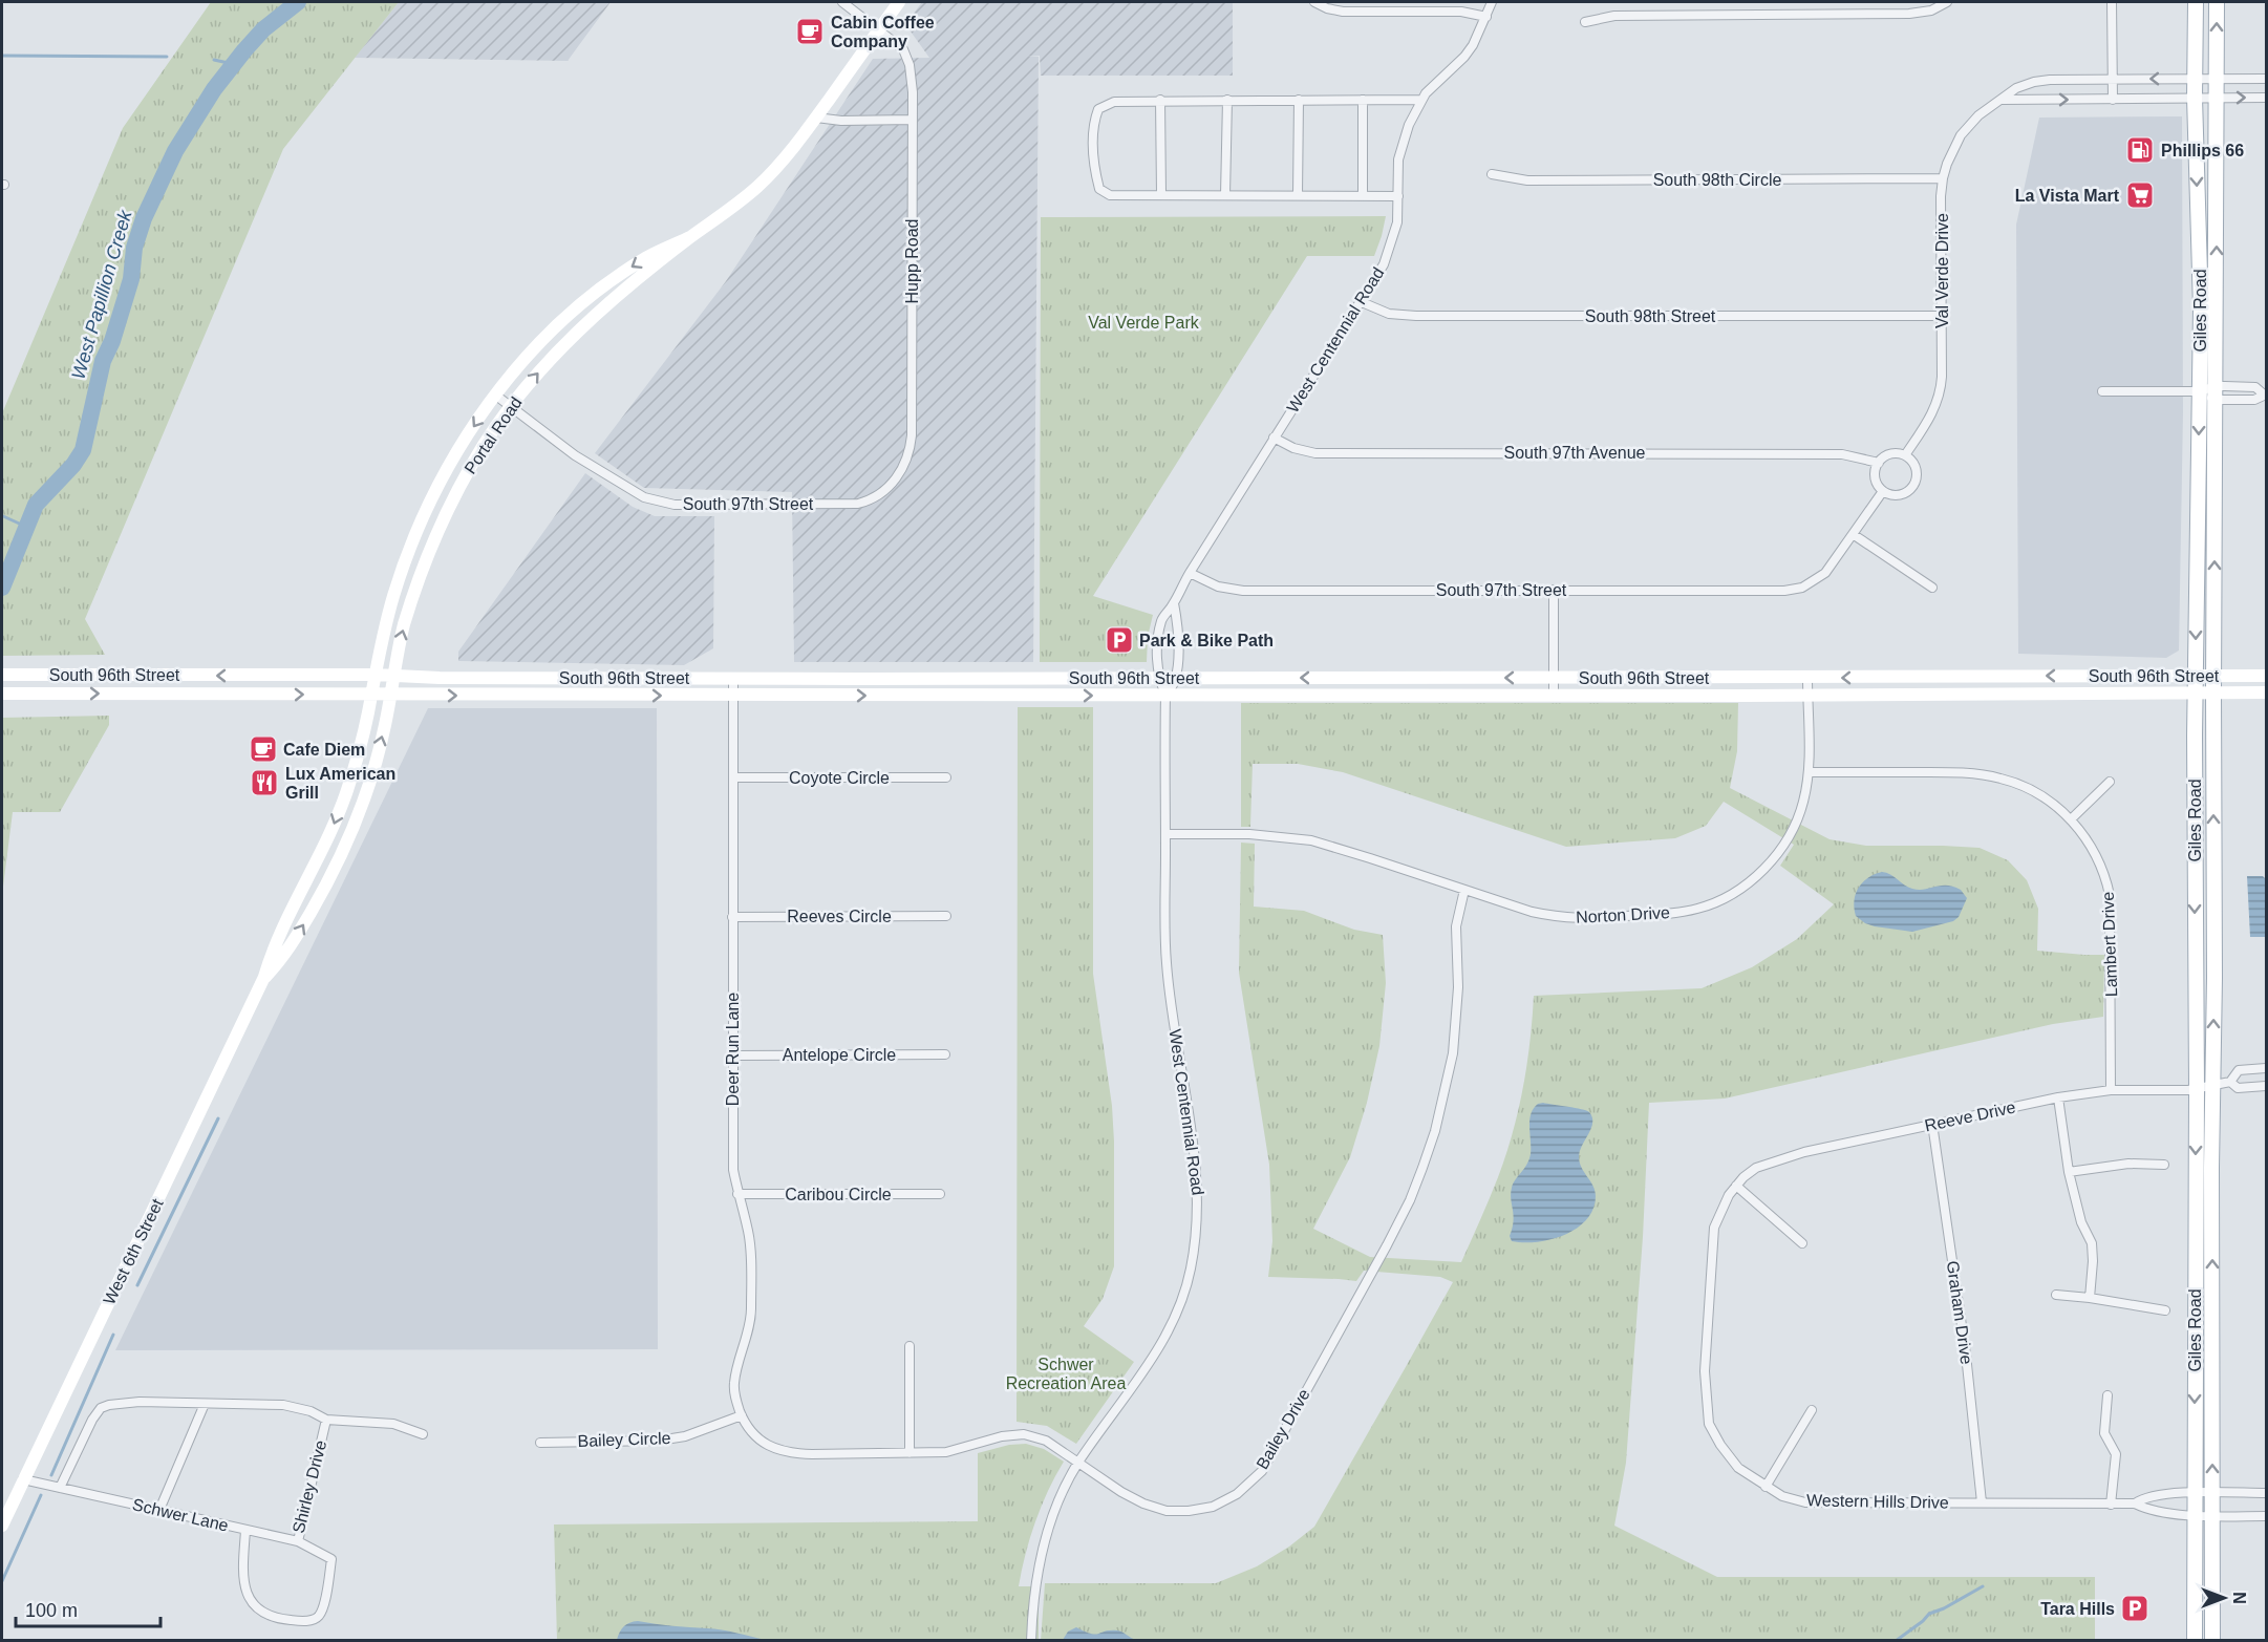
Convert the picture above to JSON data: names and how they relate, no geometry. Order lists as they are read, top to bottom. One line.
{"streets":{"main road":["Giles Road","Portal Road","South 96th Street","West 6th Street"],"street":["South 98th Circle","Hupp Road","Val Verde Drive","South 98th Street","West Centennial Road","South 97th Avenue","South 97th Street","Coyote Circle","Norton Drive","Reeves Circle","Lambert Drive","Deer Run Lane","Antelope Circle","Reeve Drive","Caribou Circle","Graham Drive","Bailey Drive","Bailey Circle","Shirley Drive","Western Hills Drive","Schwer Lane"]},"crossings":[["South 98th Circle","Val Verde Drive"],["Hupp Road","Portal Road"],["Hupp Road","South 97th Street"],["Val Verde Drive","Giles Road"],["Val Verde Drive","South 98th Street"],["Val Verde Drive","South 97th Avenue"],["Giles Road","South 96th Street"],["Giles Road","Reeve Drive"],["Giles Road","Western Hills Drive"],["South 98th Street","West Centennial Road"],["West Centennial Road","South 97th Avenue"],["West Centennial Road","South 97th Street"],["West Centennial Road","South 96th Street"],["West Centennial Road","Norton Drive"],["West Centennial Road","Bailey Drive"],["Portal Road","South 97th Street"],["Portal Road","South 96th Street"],["Portal Road","West 6th Street"],["South 96th Street","Norton Drive"],["South 96th Street","Deer Run Lane"],["South 96th Street","West 6th Street"],["Coyote Circle","Deer Run Lane"],["Norton Drive","Lambert Drive"],["Norton Drive","Bailey Drive"],["Reeves Circle","Deer Run Lane"],["Lambert Drive","Reeve Drive"],["Deer Run Lane","Antelope Circle"],["Deer Run Lane","Caribou Circle"],["Deer Run Lane","Bailey Drive"],["Deer Run Lane","Bailey Circle"],["Reeve Drive","Graham Drive"],["Reeve Drive","Western Hills Drive"],["West 6th Street","Schwer Lane"],["Graham Drive","Western Hills Drive"],["Bailey Drive","Bailey Circle"],["Shirley Drive","Schwer Lane"]],"water":["West Papillion Creek"],"parks":["Val Verde Park","Schwer Recreation Area"],"places":{"cafe":["Cabin Coffee Company","Cafe Diem"],"fuel station":["Phillips 66"],"supermarket":["La Vista Mart"],"parking":["Park & Bike Path","Tara Hills"],"restaurant":["Lux American Grill"]},"scale_bar":"100 m","north":"right"}
